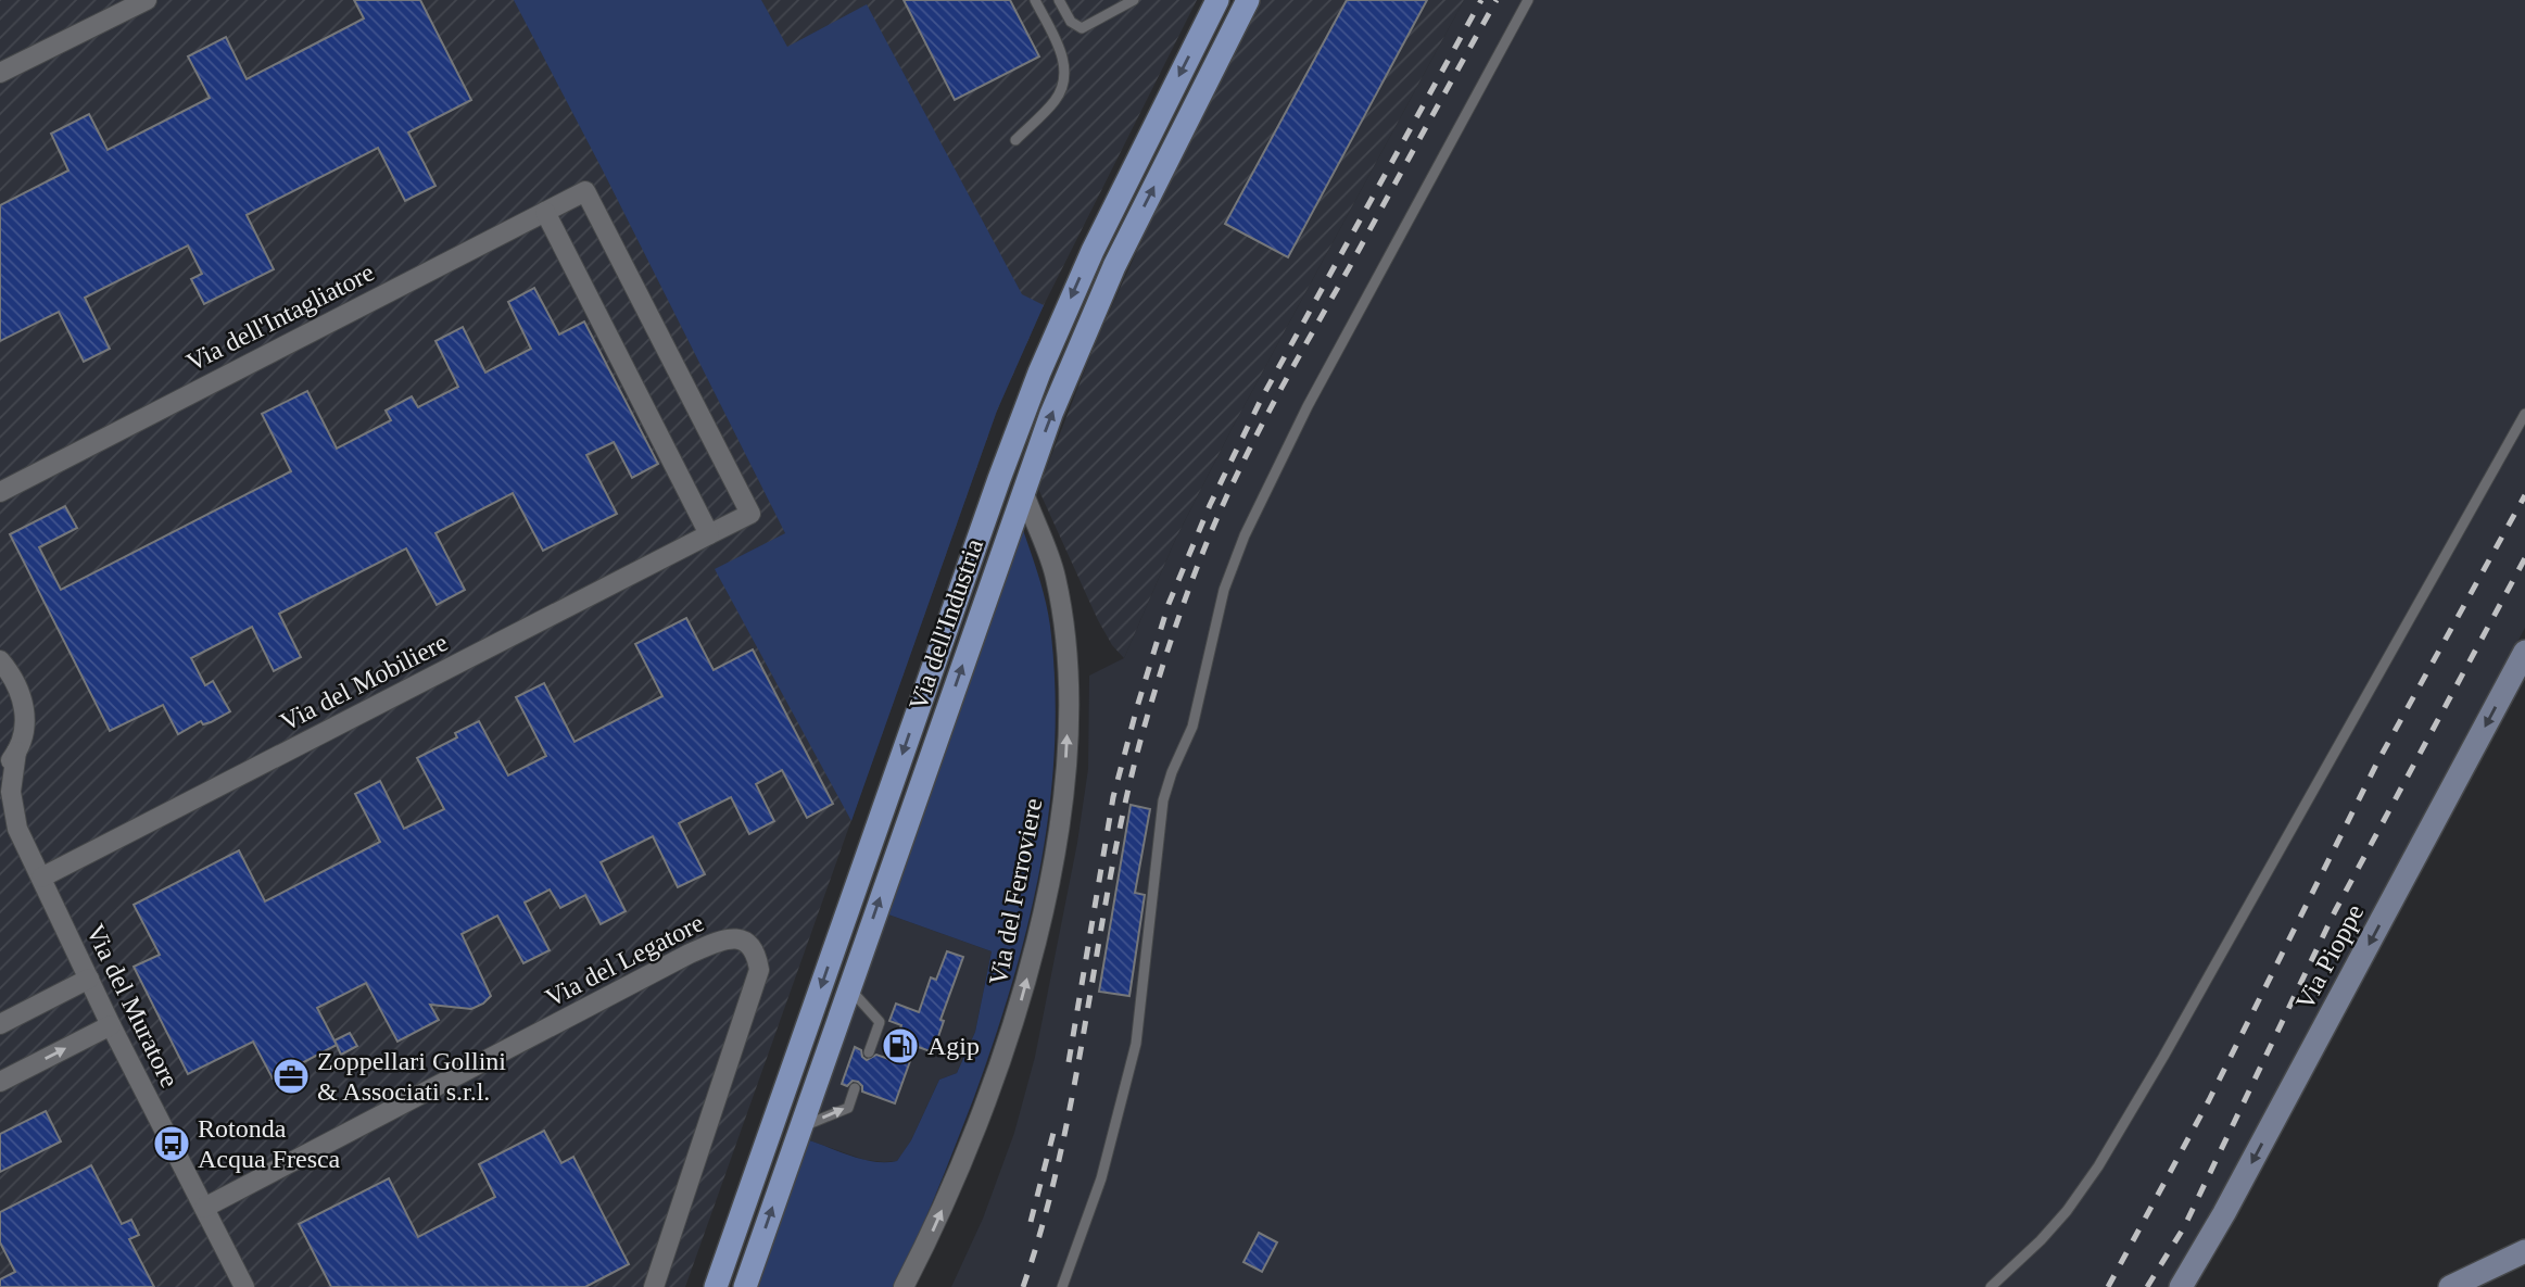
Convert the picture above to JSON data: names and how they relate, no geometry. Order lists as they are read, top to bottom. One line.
{"streets":{"main road":["Via dell'Industria"],"street":["Via dell'Intagliatore","Via del Mobiliere","Via del Ferroviere","Via Pioppe","Via del Legatore","Via del Muratore"]},"crossings":[["Via dell'Intagliatore","Via del Mobiliere"],["Via dell'Industria","Via del Ferroviere"],["Via del Mobiliere","Via del Muratore"],["Via del Legatore","Via del Muratore"]],"one_way":["Via del Ferroviere","Via Pioppe"],"places":{"fuel station":["Agip"],"office":["Zoppellari Gollini & Associati s.r.l."],"bus stop":["Rotonda Acqua Fresca"]}}
